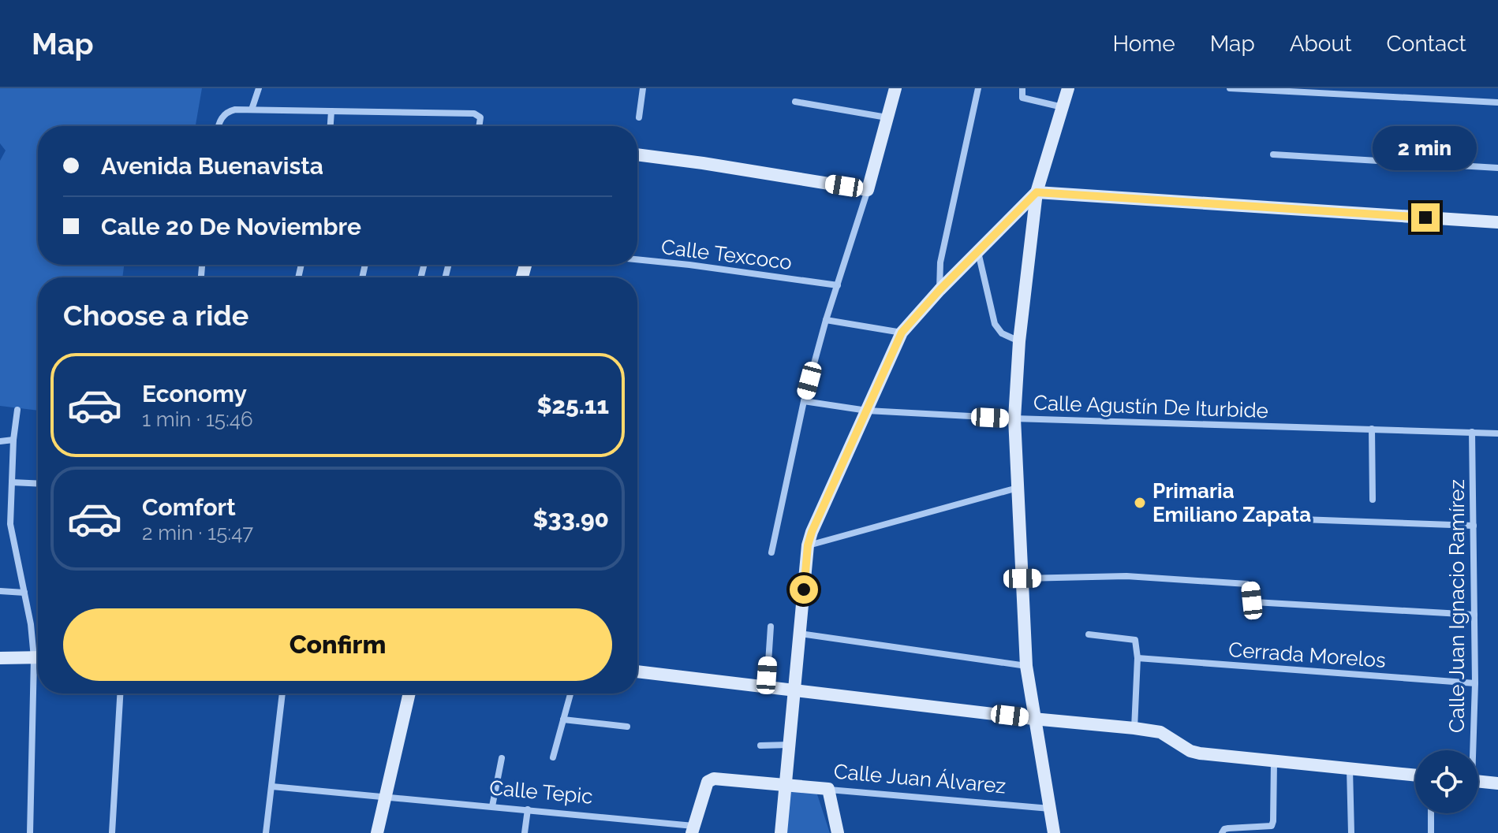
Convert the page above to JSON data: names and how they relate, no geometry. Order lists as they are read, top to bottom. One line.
{"streets":{"main road":["Calle Juan Álvarez"],"street":["Calle Texcoco","Calle Agustín De Iturbide","Calle Juan Ignacio Ramírez","Cerrada Morelos","Calle Tepic"]},"crossings":[["Calle Agustín De Iturbide","Calle Juan Ignacio Ramírez"],["Calle Juan Ignacio Ramírez","Cerrada Morelos"]],"places":["Primaria Emiliano Zapata"],"page":{"header":"Map","nav":["Home","Map","About","Contact"],"bubble":"2 min","banner":["Avenida Buenavista","Calle 20 De Noviembre"],"heading":"Choose a ride","list":[{"name":"Economy","note":"1 min · 15:46","value":"$25.11"},{"name":"Comfort","note":"2 min · 15:47","value":"$33.90"}],"buttons":"Confirm"}}
